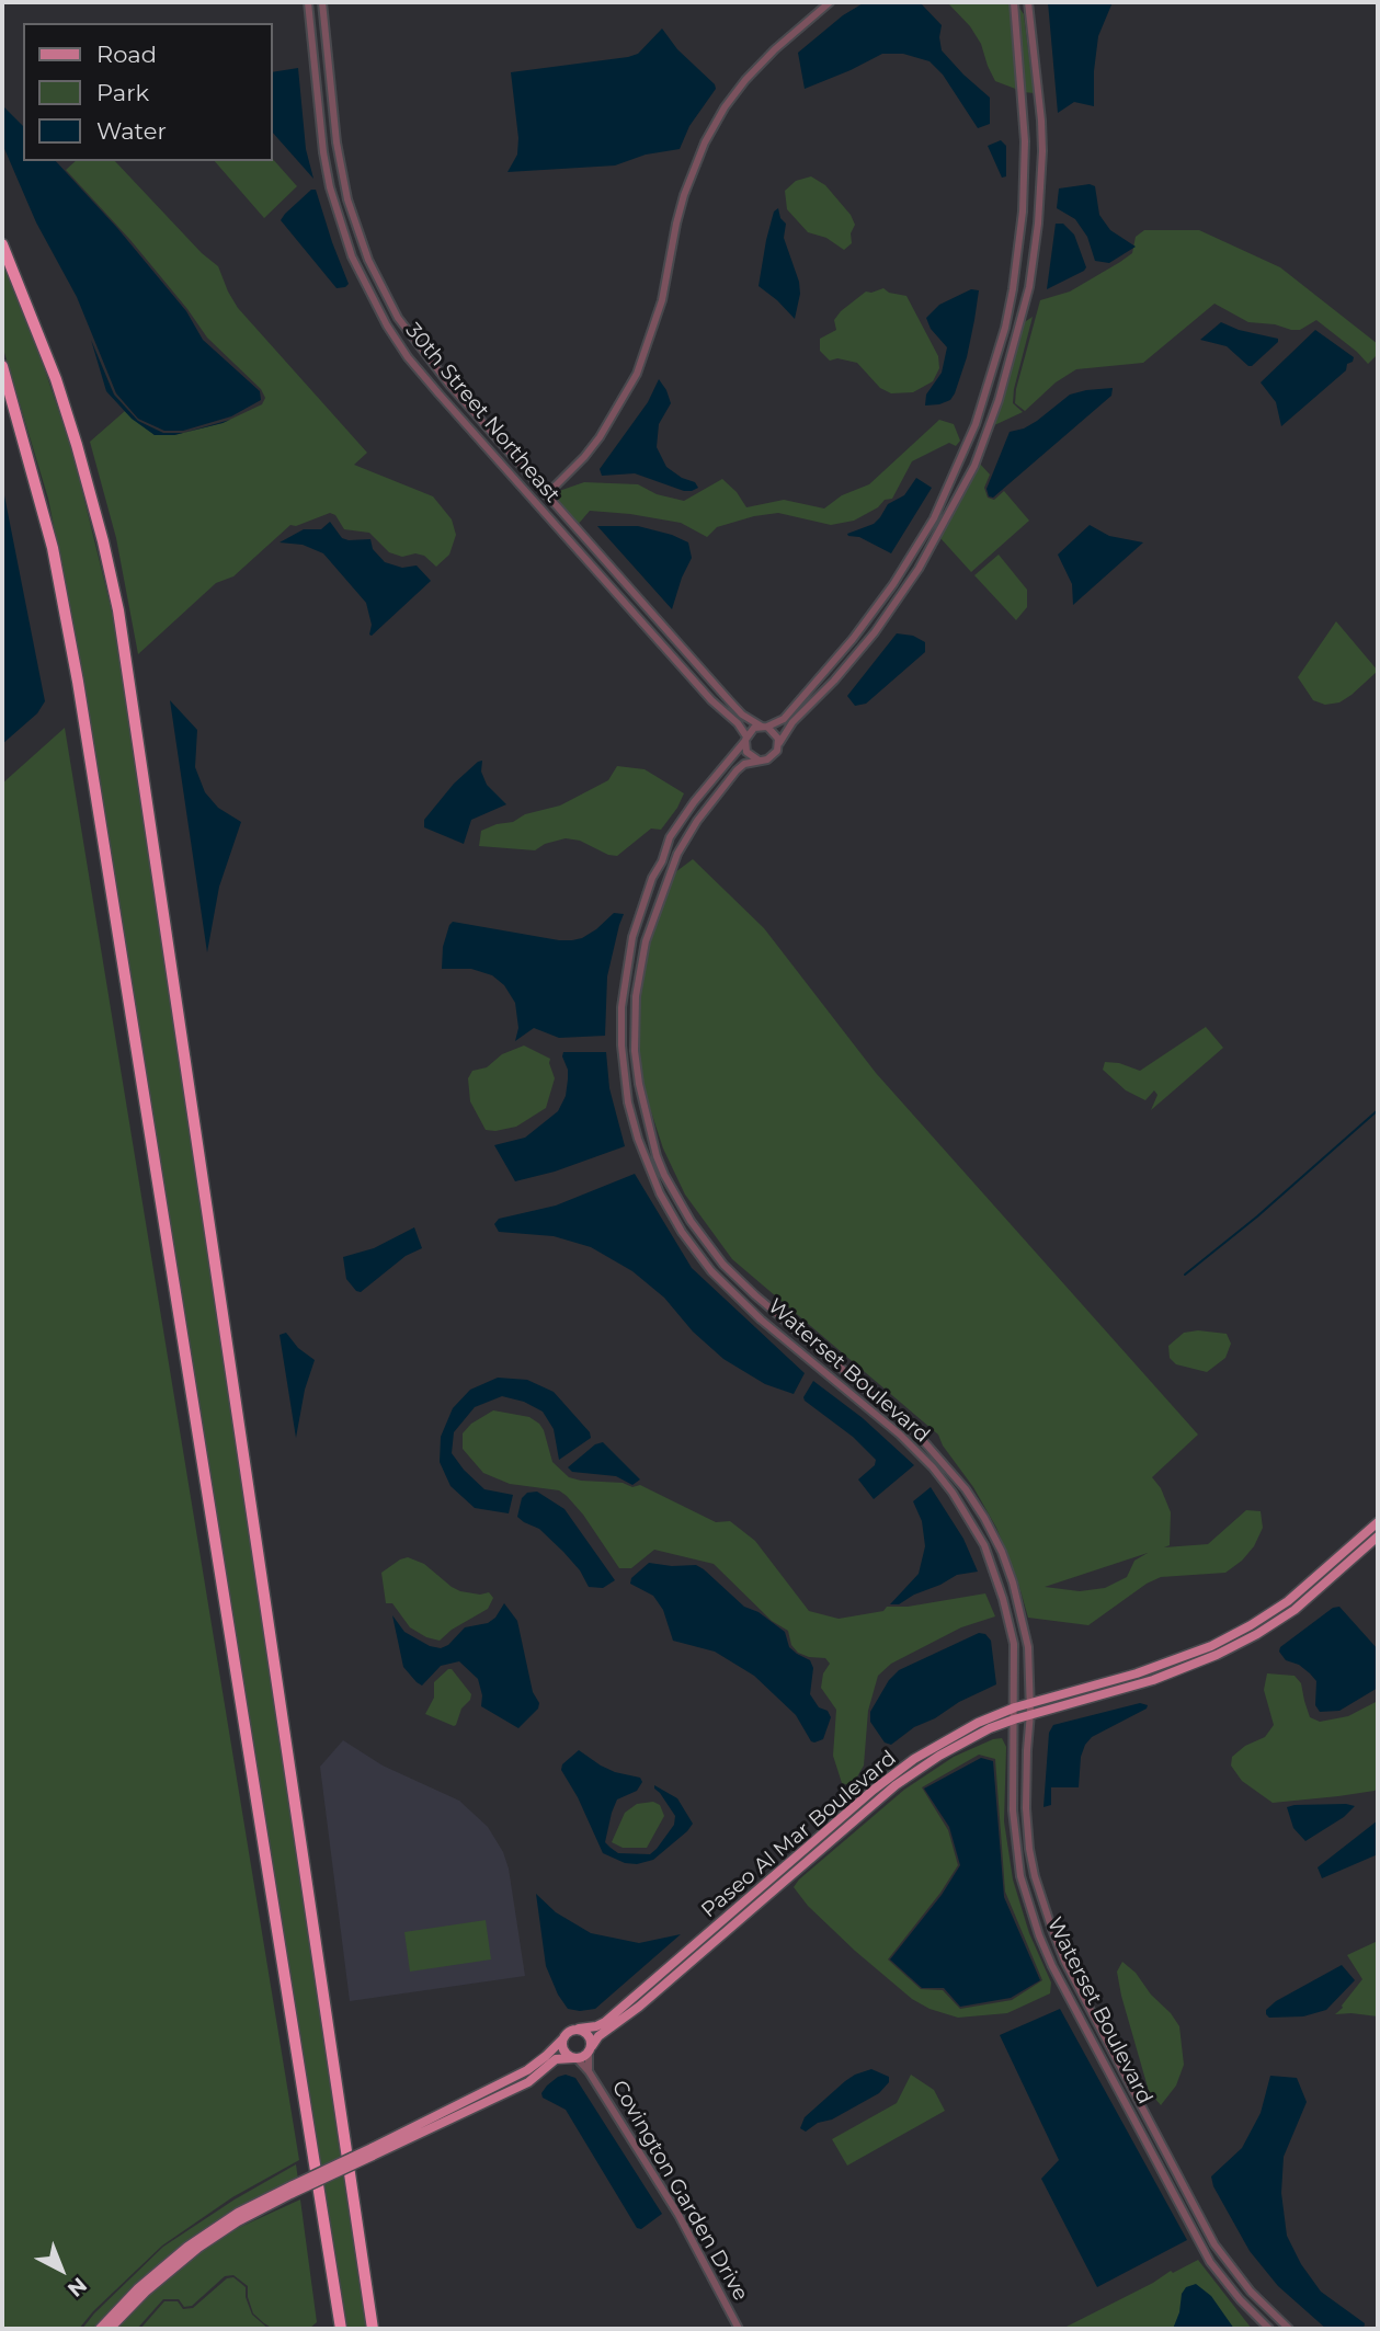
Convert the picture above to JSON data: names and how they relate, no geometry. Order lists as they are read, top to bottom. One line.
{"streets":{"main road":["Paseo Al Mar Boulevard"],"street":["30th Street Northeast","Waterset Boulevard","Covington Garden Drive"]},"crossings":[["30th Street Northeast","Waterset Boulevard"],["Waterset Boulevard","Paseo Al Mar Boulevard"],["Paseo Al Mar Boulevard","Covington Garden Drive"]],"legend":["Road","Park","Water"],"north":"bottom right"}
